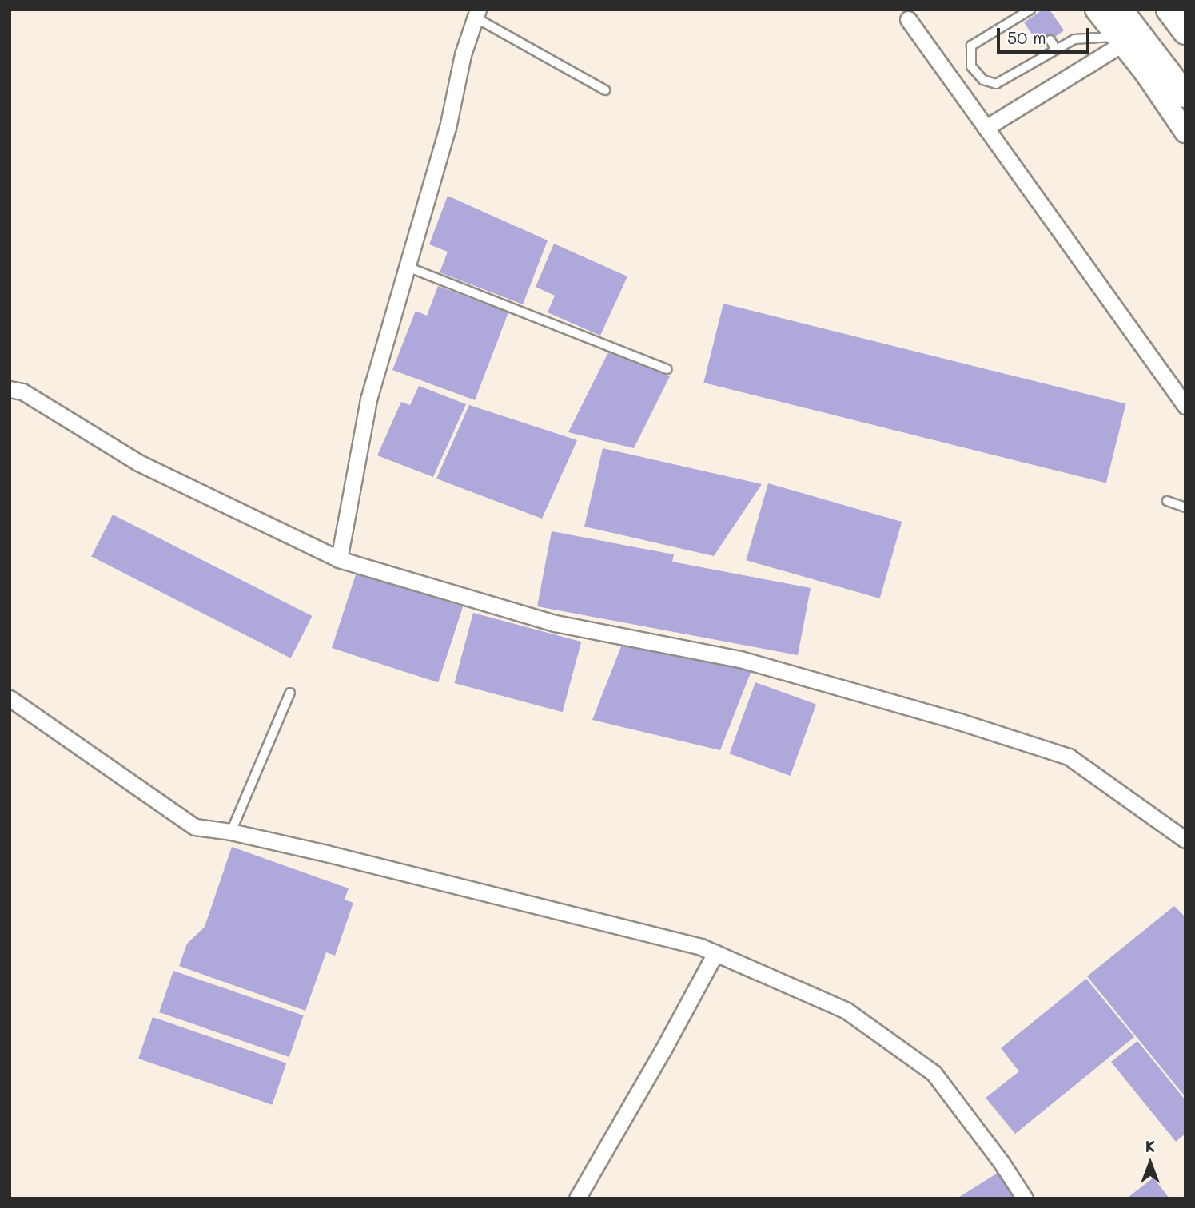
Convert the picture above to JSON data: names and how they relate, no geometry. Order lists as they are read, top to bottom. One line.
{"scale_bar":"50 m","north":"top"}
